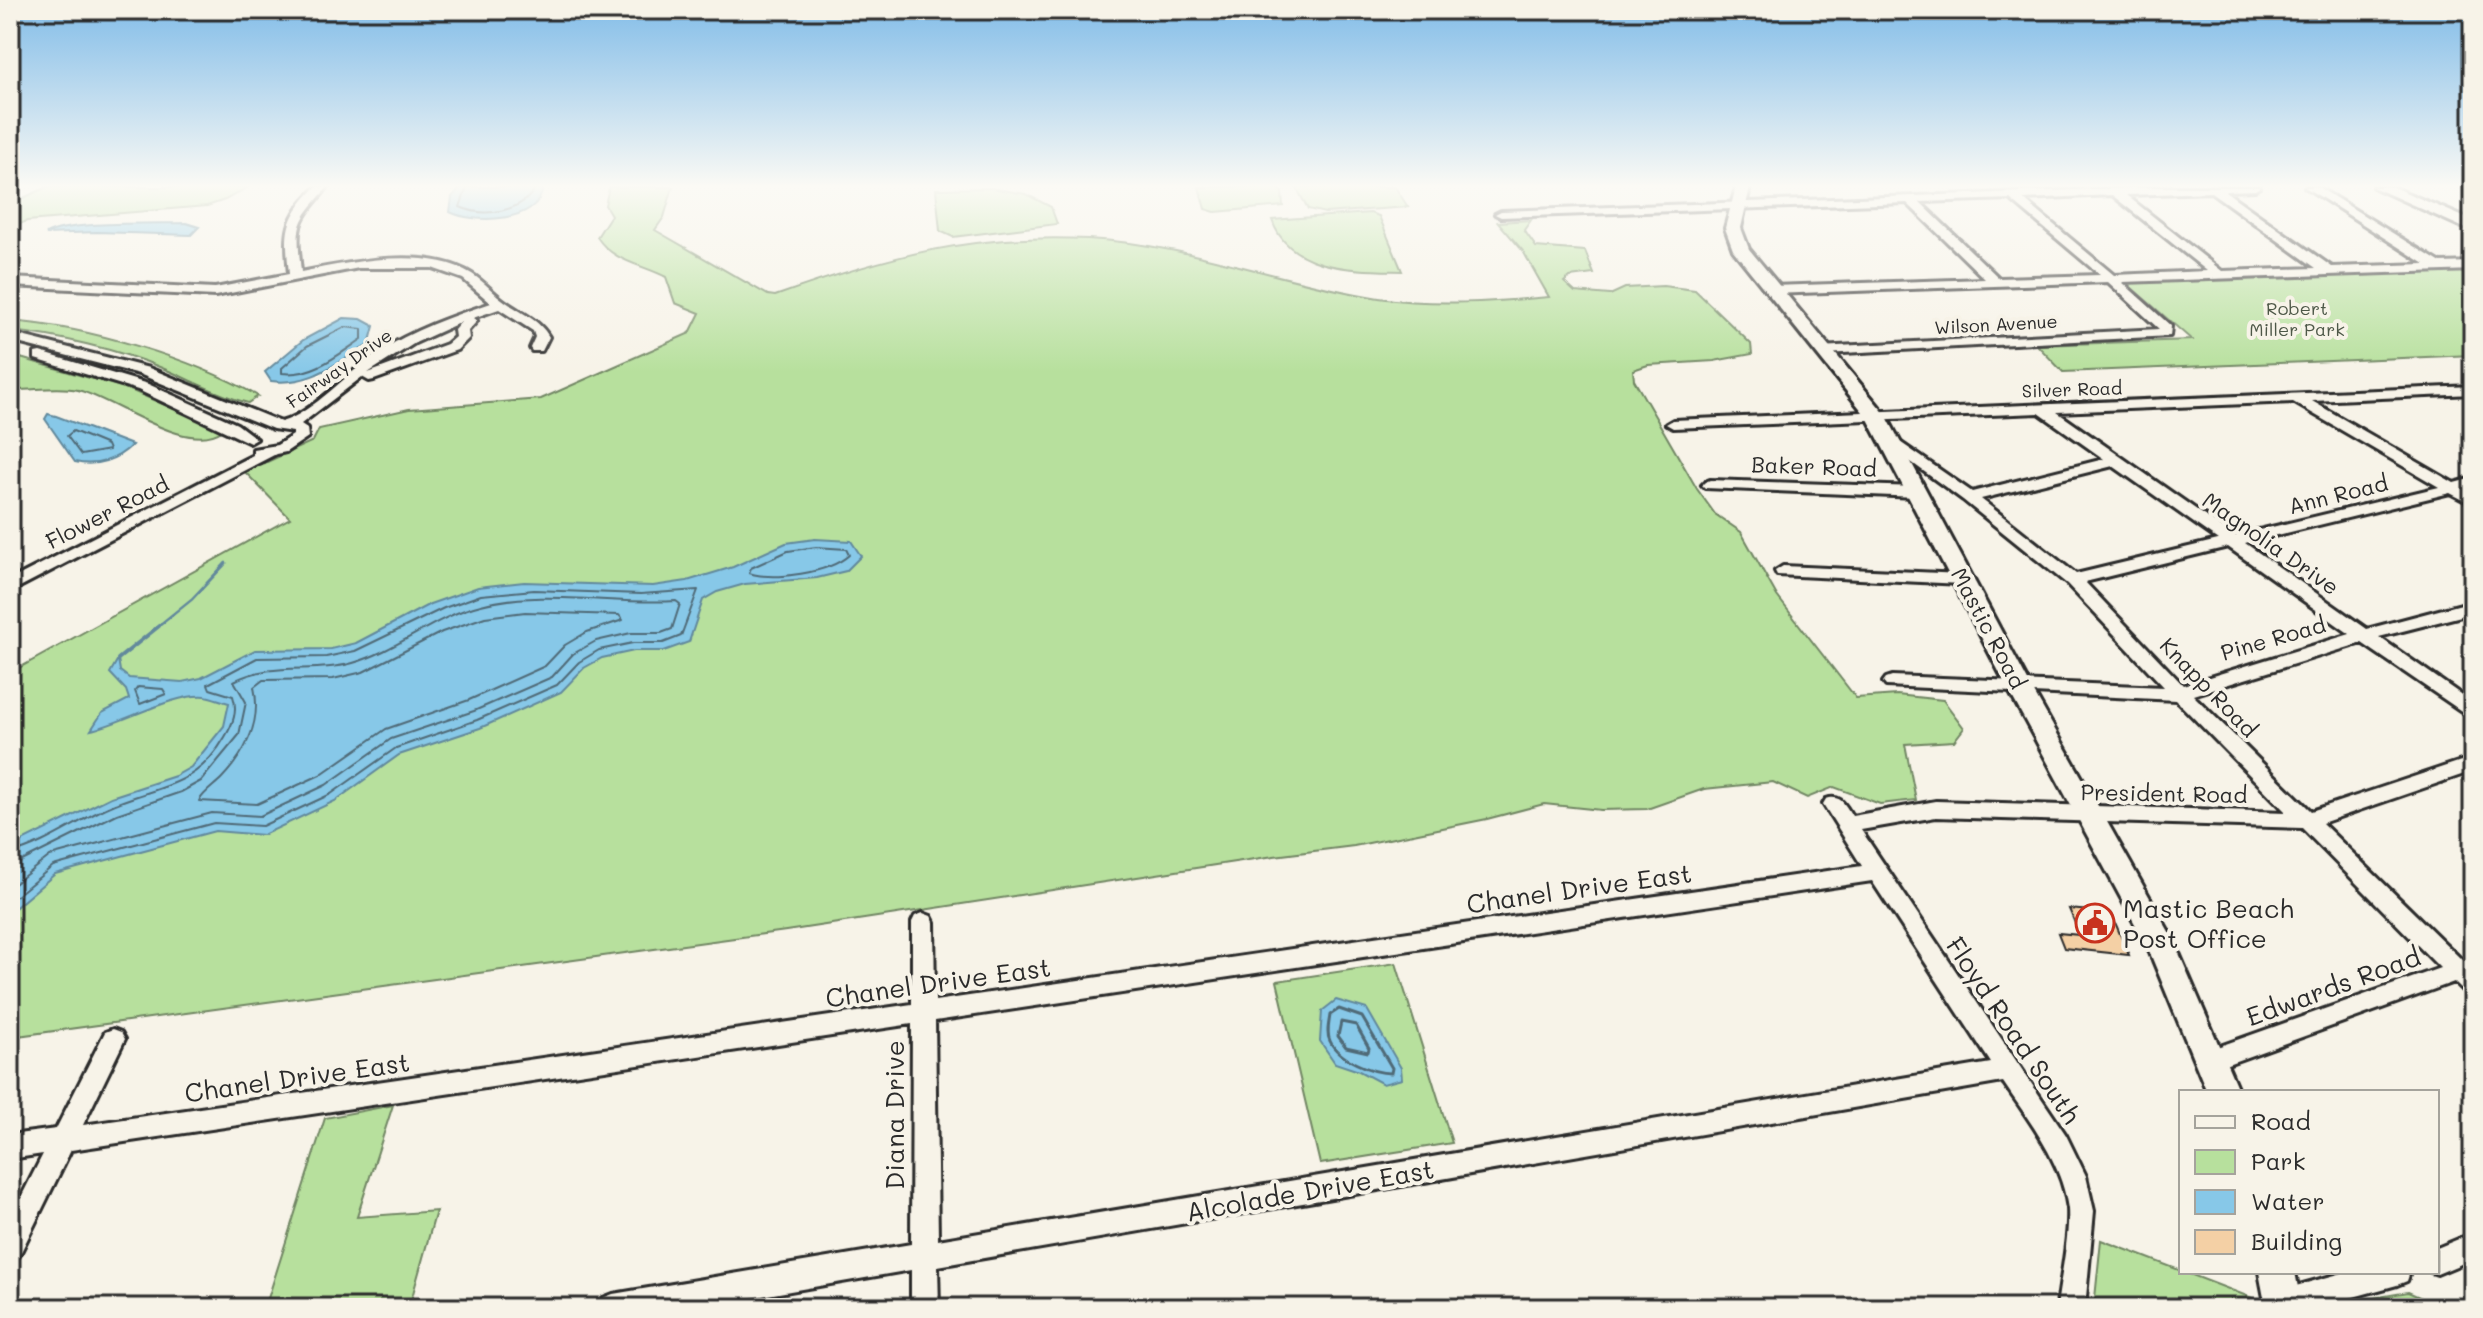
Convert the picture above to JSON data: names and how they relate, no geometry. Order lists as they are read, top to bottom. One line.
{"streets":{"main road":["Mastic Road"],"street":["Wilson Avenue","Fairway Drive","Silver Road","Baker Road","Ann Road","Flower Road","Magnolia Drive","Pine Road","Knapp Road","President Road","Chanel Drive East","Edwards Road","Floyd Road South","Diana Drive","Alcolade Drive East"]},"crossings":[["Wilson Avenue","Mastic Road"],["Fairway Drive","Flower Road"],["Silver Road","Magnolia Drive"],["Silver Road","Mastic Road"],["Baker Road","Mastic Road"],["Ann Road","Magnolia Drive"],["Ann Road","Knapp Road"],["Magnolia Drive","Pine Road"],["Mastic Road","Pine Road"],["Mastic Road","Knapp Road"],["Mastic Road","President Road"],["Mastic Road","Edwards Road"],["Pine Road","Knapp Road"],["Knapp Road","President Road"],["Knapp Road","Edwards Road"],["President Road","Floyd Road South"],["Chanel Drive East","Floyd Road South"],["Chanel Drive East","Diana Drive"],["Floyd Road South","Alcolade Drive East"],["Diana Drive","Alcolade Drive East"]],"parks":["Robert Miller Park"],"places":{"public building":["Mastic Beach Post Office"]},"legend":["Road","Park","Water","Building"]}
